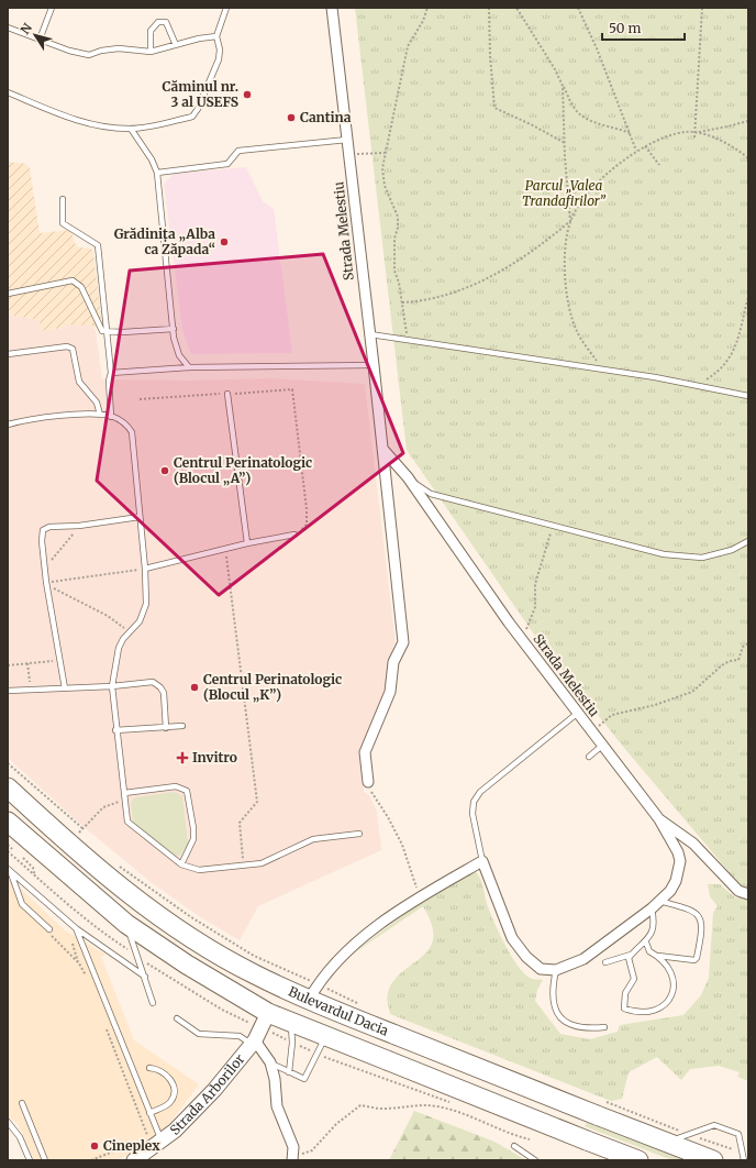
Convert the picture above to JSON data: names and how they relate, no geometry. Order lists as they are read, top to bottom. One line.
{"streets":{"highway":["Bulevardul Dacia"],"street":["Strada Melestiu","Strada Arborilor"]},"crossings":[["Bulevardul Dacia","Strada Arborilor"]],"parks":["Parcul „Valea Trandafirilor”"],"places":{"other":["Căminul nr. 3 al USEFS","Cantina","Grădinița „Alba ca Zăpada“","Centrul Perinatologic (Blocul „A”)","Centrul Perinatologic (Blocul „K”)","Cineplex"],"health":["Invitro"]},"scale_bar":"50 m","north":"top left"}
